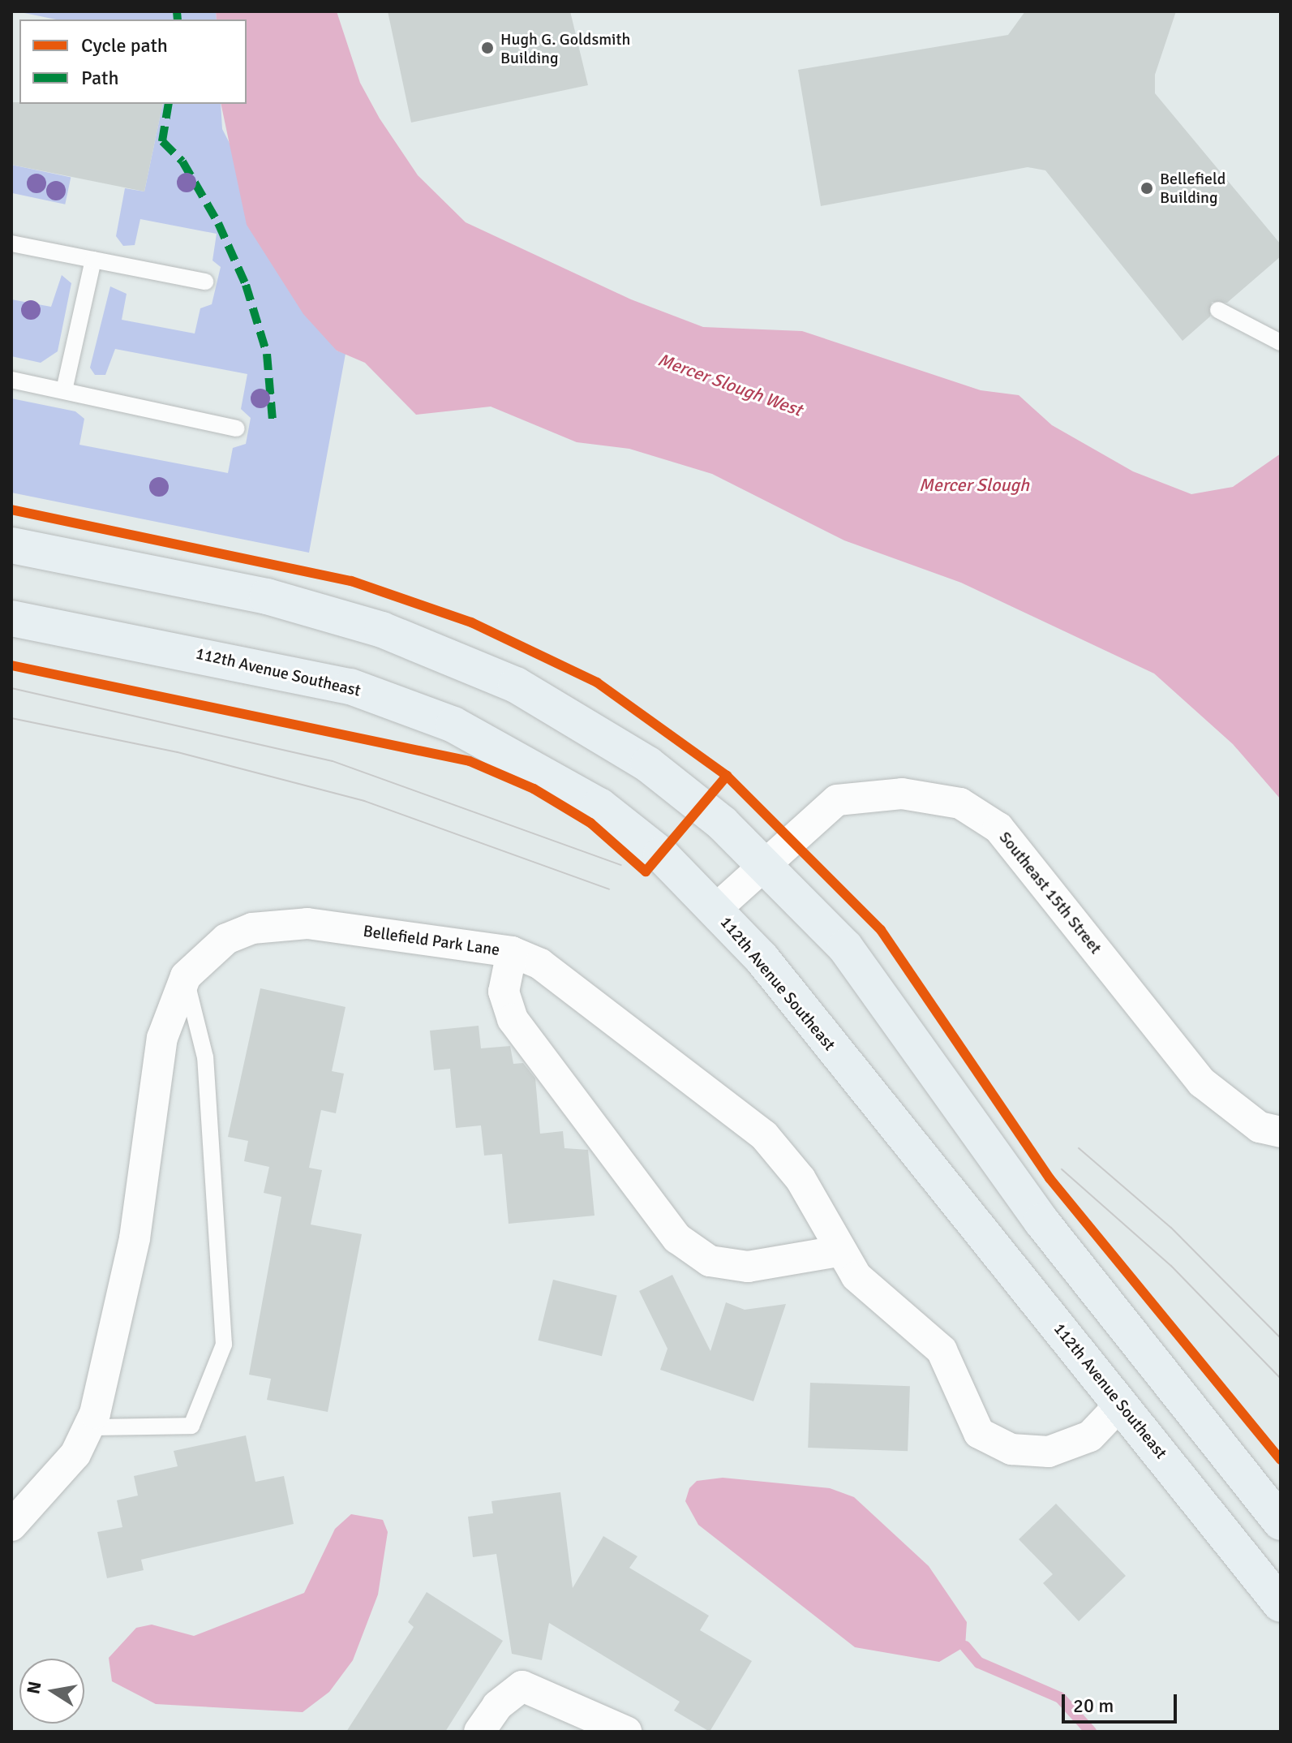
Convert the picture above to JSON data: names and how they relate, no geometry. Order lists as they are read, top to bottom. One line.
{"streets":{"main road":["112th Avenue Southeast"],"street":["Southeast 15th Street","Bellefield Park Lane"]},"crossings":[["112th Avenue Southeast","Southeast 15th Street"],["112th Avenue Southeast","Bellefield Park Lane"]],"water":["Mercer Slough West","Mercer Slough"],"places":["Hugh G. Goldsmith Building","Bellefield Building"],"legend":["Cycle path","Path"],"scale_bar":"20 m","north":"left"}
